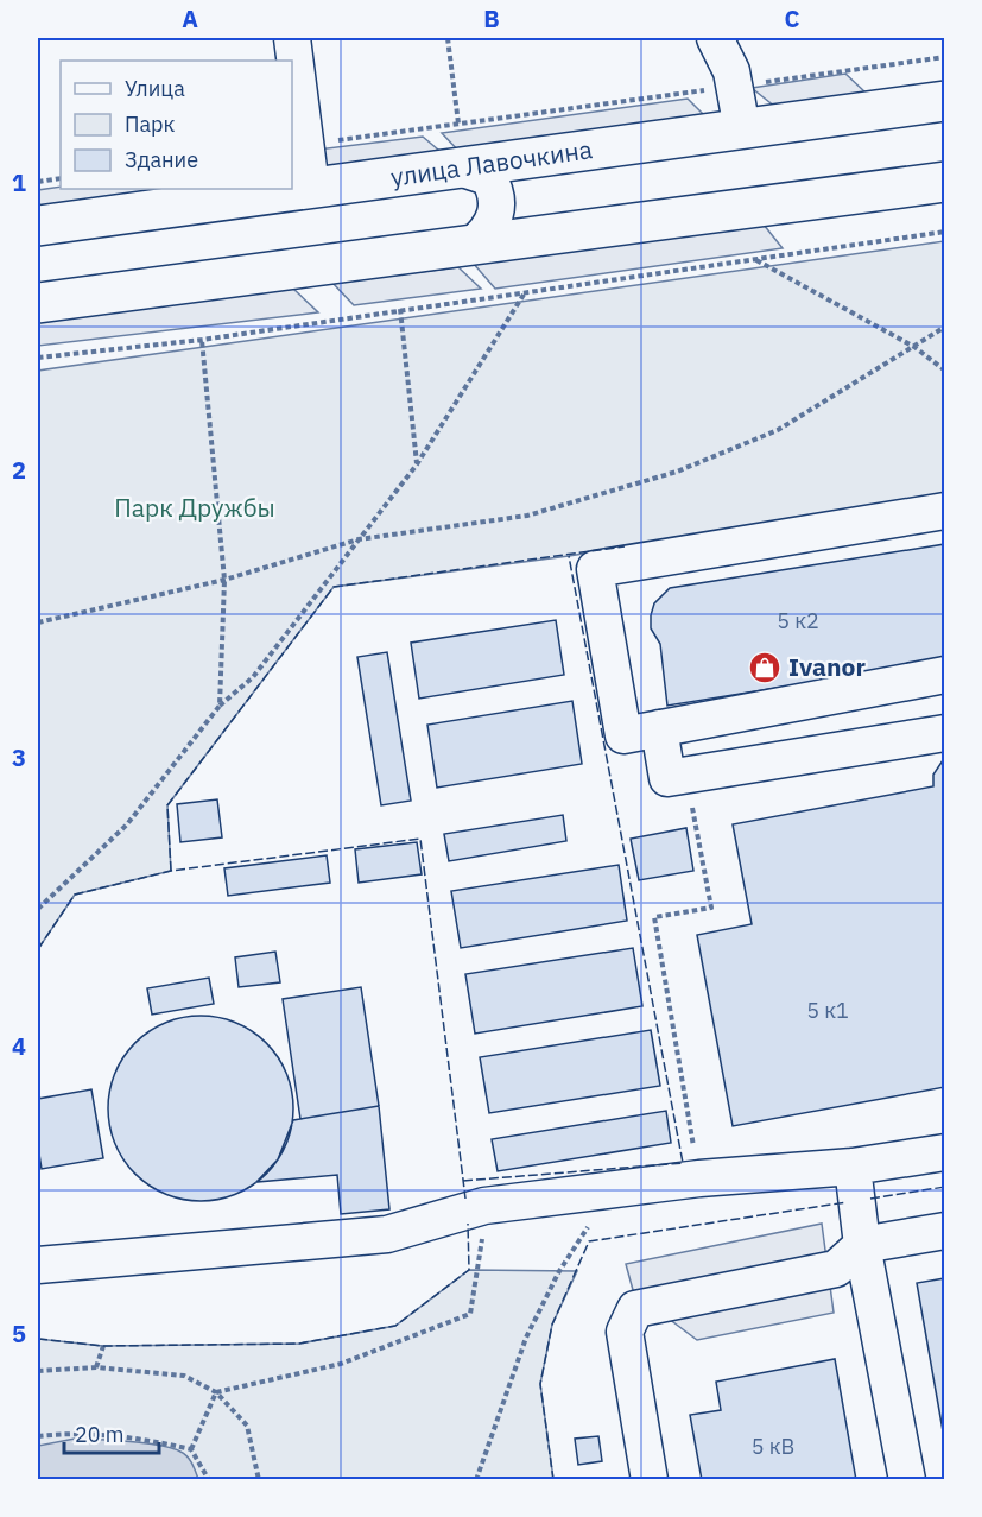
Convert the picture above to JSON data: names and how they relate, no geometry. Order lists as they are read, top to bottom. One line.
{"streets":{"main road":["улица Лавочкина"]},"parks":["Парк Дружбы"],"places":{"shop":["Ivanor"]},"house_numbers":["5 к2","5 к1","5 кВ"],"legend":["Улица","Парк","Здание"],"scale_bar":"20 m","grid":{"columns":["A","B","C"],"rows":["1","2","3","4","5"]}}
